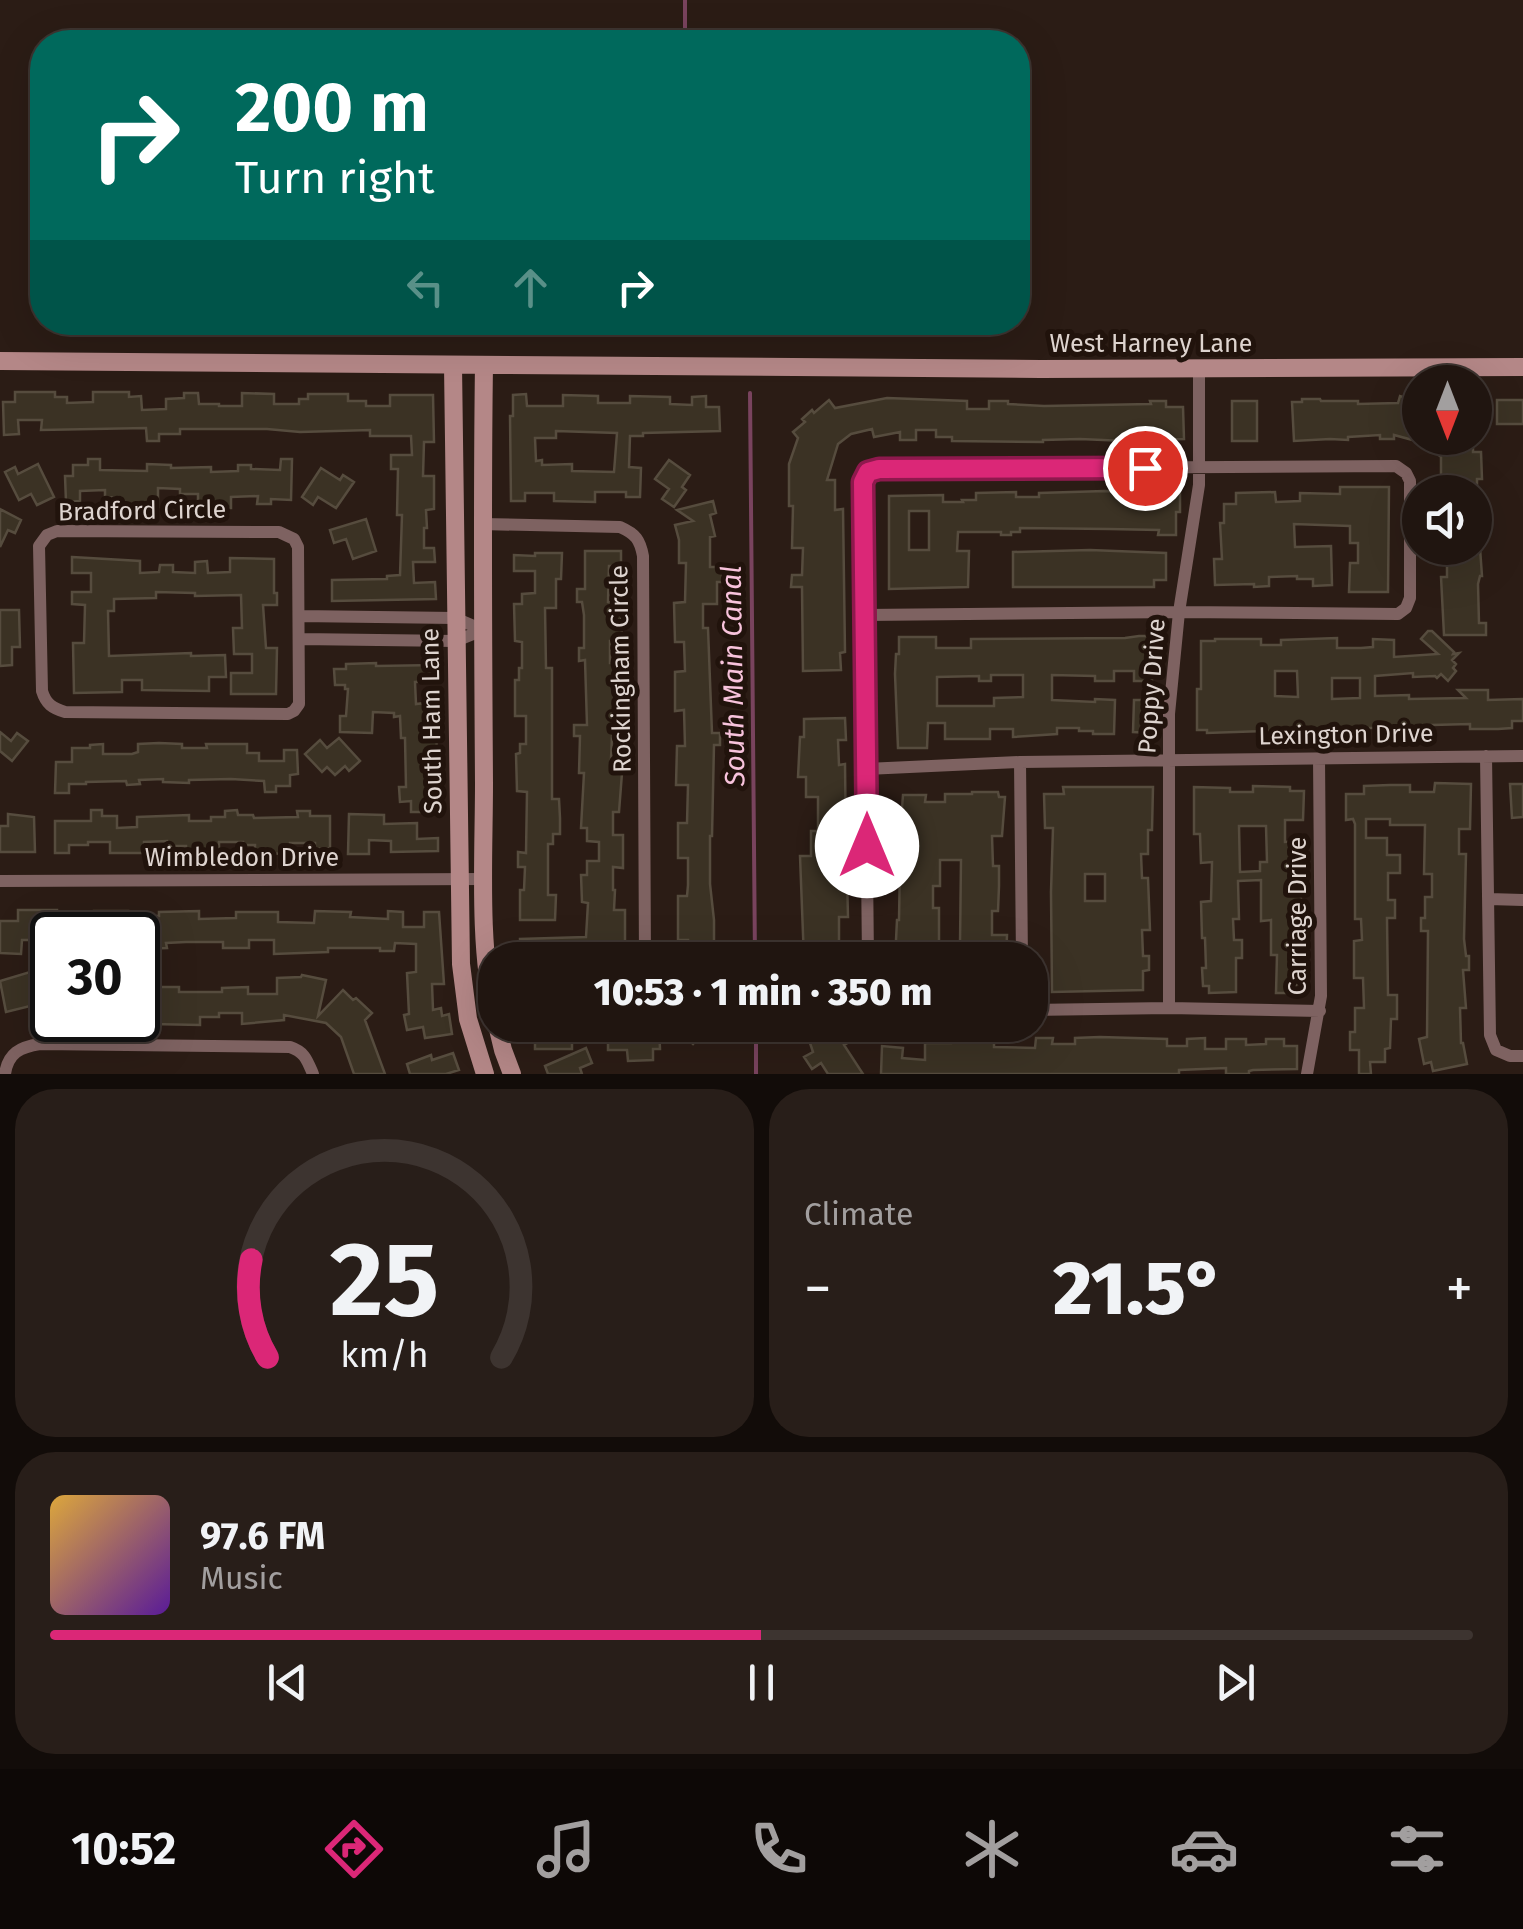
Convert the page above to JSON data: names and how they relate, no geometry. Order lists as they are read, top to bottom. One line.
{"streets":{"main road":["West Harney Lane","South Ham Lane"],"street":["Bradford Circle","Rockingham Circle","Poppy Drive","Lexington Drive","Wimbledon Drive","Carriage Drive"]},"crossings":[["West Harney Lane","Poppy Drive"],["West Harney Lane","South Ham Lane"],["Rockingham Circle","South Ham Lane"],["Poppy Drive","Lexington Drive"],["South Ham Lane","Wimbledon Drive"],["Lexington Drive","Carriage Drive"]],"water":["South Main Canal"],"north":"bottom","page":{"turn":["200 m","Turn right"],"limit":"30","trip":"10:53 · 1 min · 350 m","tile":"Climate","heat":["−","21.5°","+"],"song":["97.6 FM","Music"],"tabs":"10:52","gauge":["25","km/h"]}}
